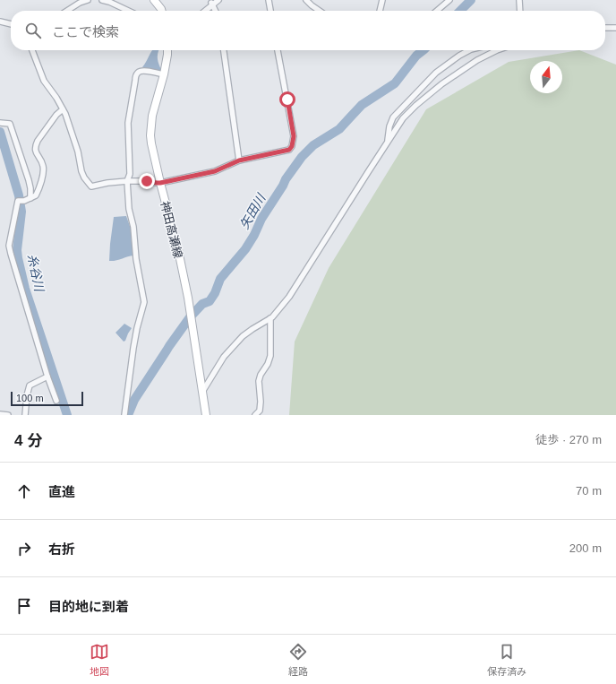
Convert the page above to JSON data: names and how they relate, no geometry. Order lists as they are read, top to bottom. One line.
{"streets":{"main road":["神田高瀬線"]},"water":["矢田川","糸谷川"],"scale_bar":"100 m","north":"top","page":{"search":"ここで検索","scale":"100 m","heading":["4 分","徒歩 · 270 m"],"list":[["直進","70 m"],["右折","200 m"],"目的地に到着"],"nav":["地図","経路","保存済み"]}}
